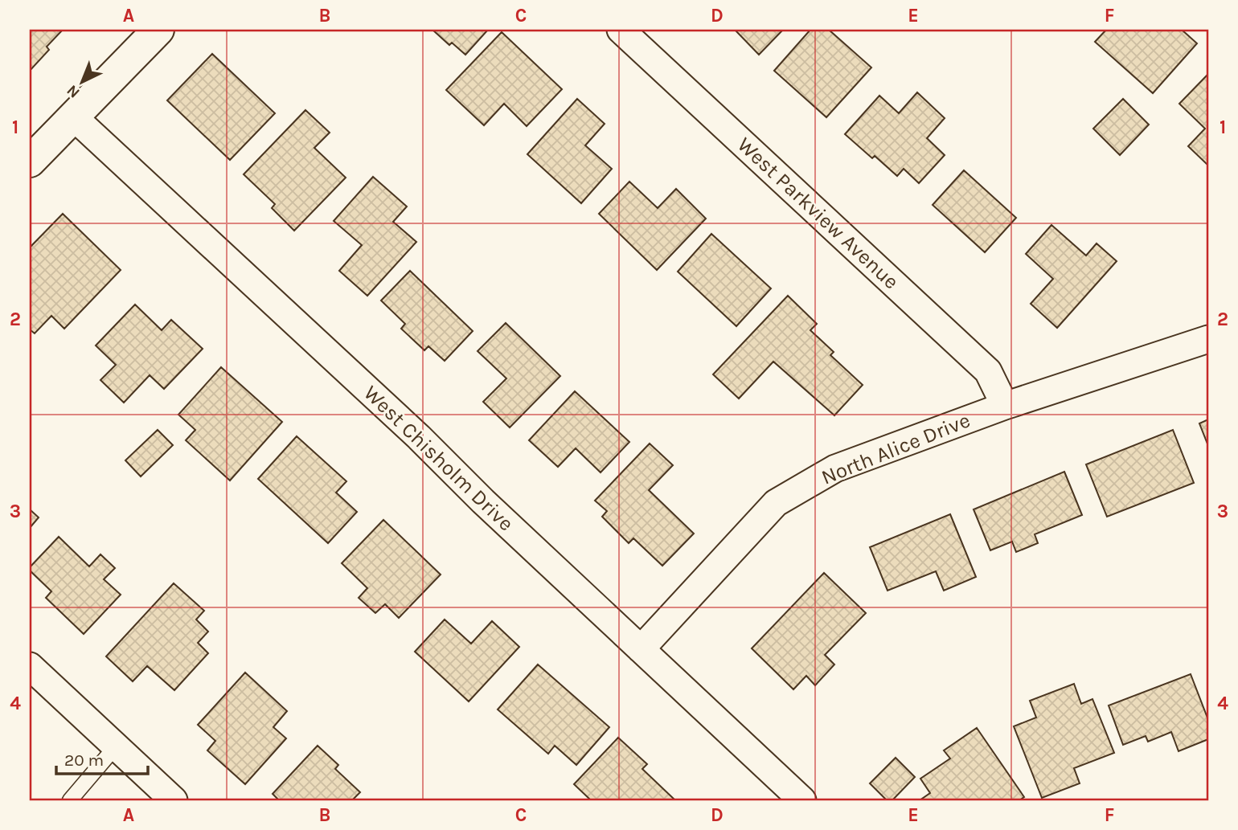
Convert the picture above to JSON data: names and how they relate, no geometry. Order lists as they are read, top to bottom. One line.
{"streets":{"street":["West Parkview Avenue","North Alice Drive","West Chisholm Drive"]},"crossings":[["West Parkview Avenue","North Alice Drive"],["North Alice Drive","West Chisholm Drive"]],"scale_bar":"20 m","north":"bottom left","grid":{"columns":["A","B","C","D","E","F"],"rows":["1","2","3","4"]}}
